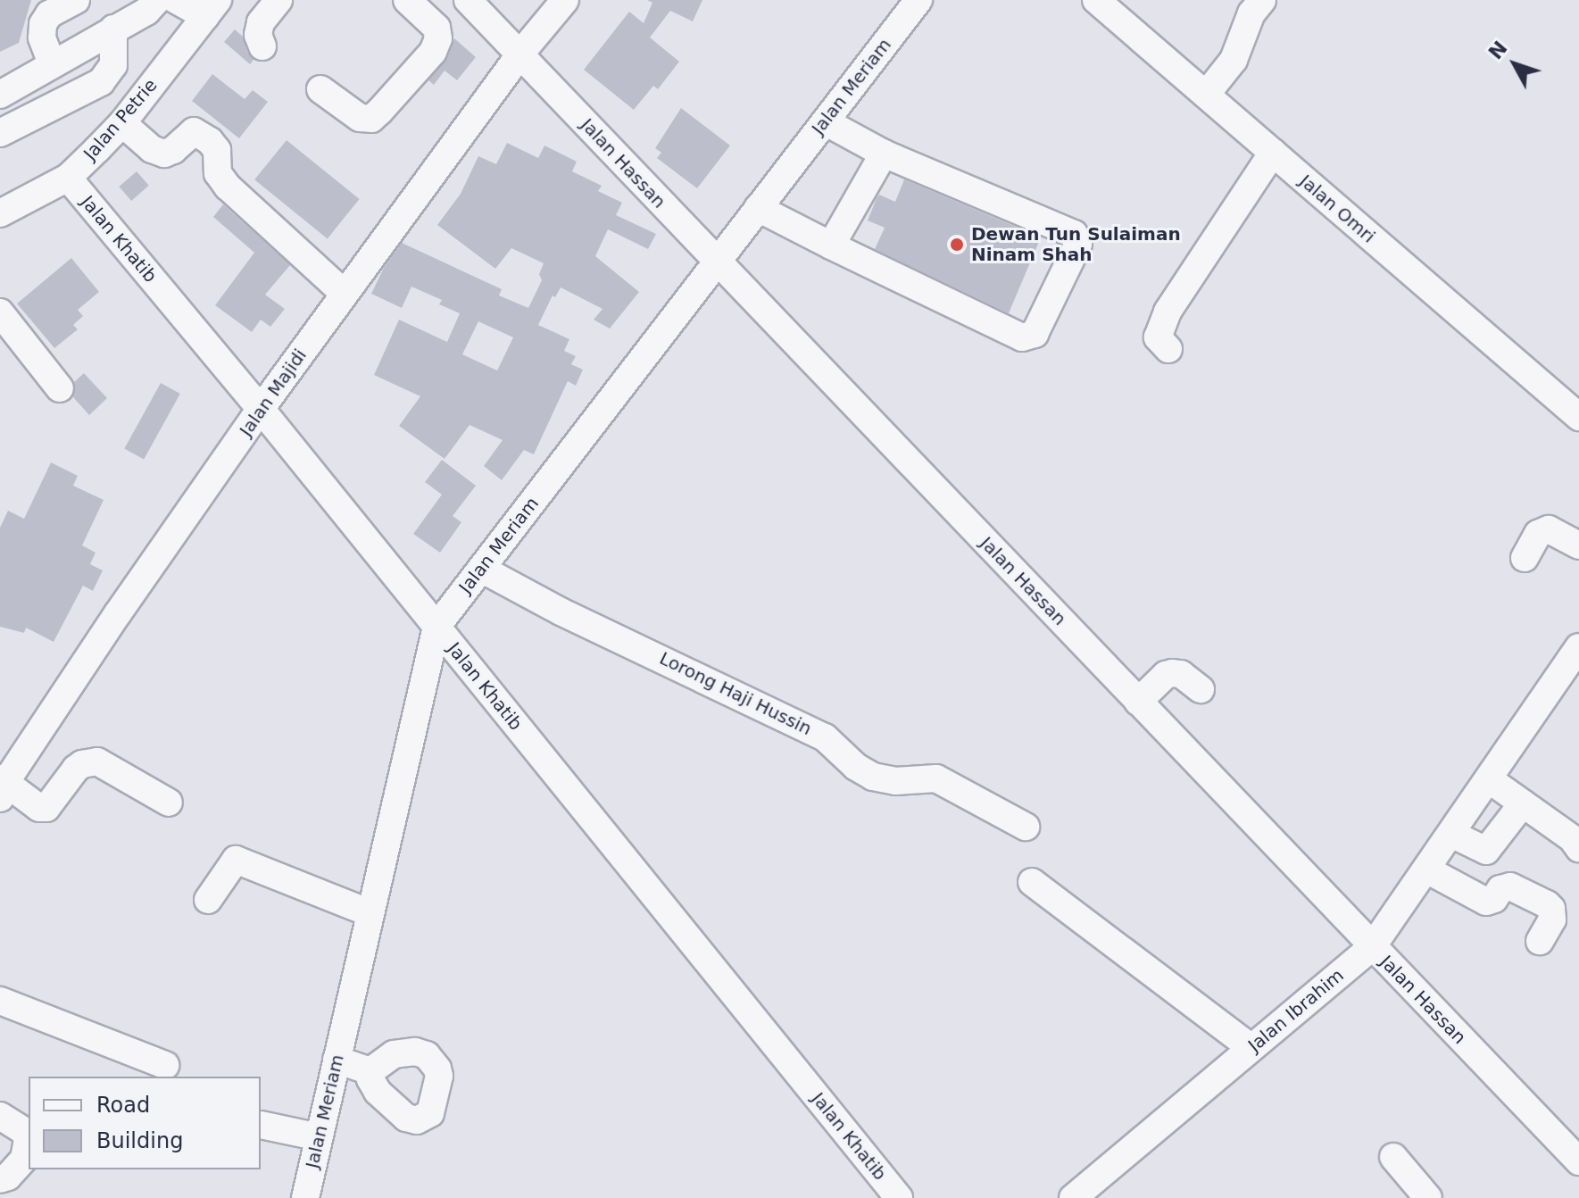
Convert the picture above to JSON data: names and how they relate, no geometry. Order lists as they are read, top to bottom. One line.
{"streets":{"street":["Jalan Meriam","Jalan Petrie","Jalan Hassan","Jalan Omri","Jalan Khatib","Jalan Majidi","Lorong Haji Hussin","Jalan Ibrahim"]},"crossings":[["Jalan Meriam","Jalan Hassan"],["Jalan Meriam","Jalan Khatib"],["Jalan Meriam","Lorong Haji Hussin"],["Jalan Petrie","Jalan Khatib"],["Jalan Hassan","Jalan Majidi"],["Jalan Hassan","Jalan Ibrahim"],["Jalan Khatib","Jalan Majidi"]],"places":["Dewan Tun Sulaiman Ninam Shah"],"legend":["Road","Building"],"north":"top left"}
